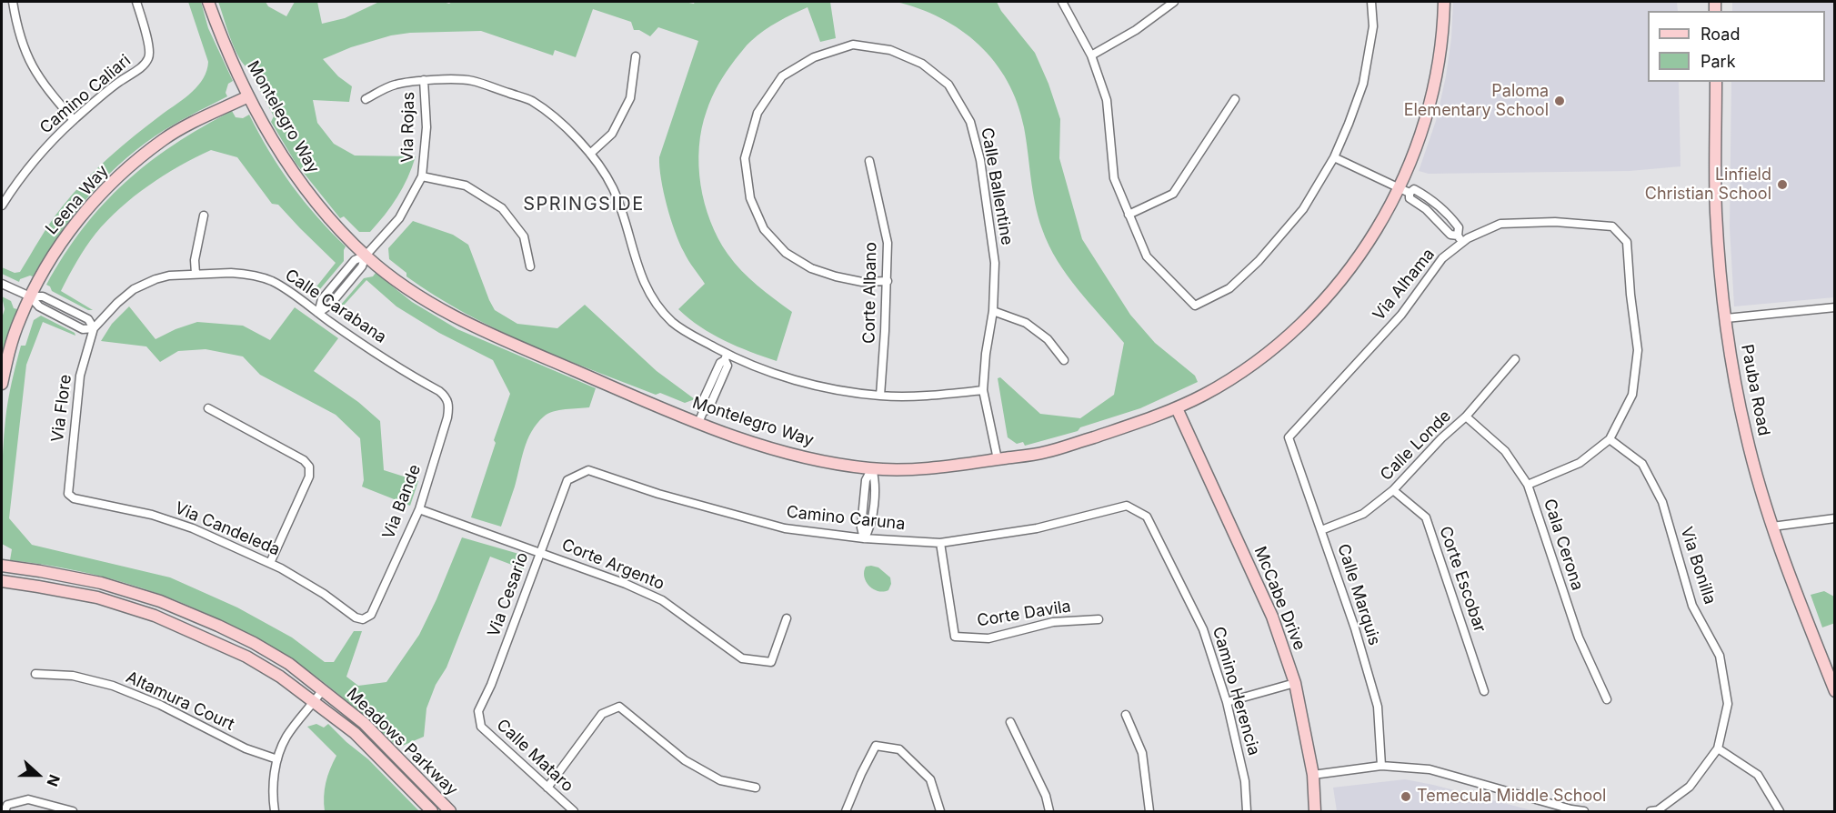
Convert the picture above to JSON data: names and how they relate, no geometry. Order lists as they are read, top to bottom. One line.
{"streets":{"street":["Camino Caliari","Montelegro Way","Via Rojas","Calle Ballentine","Leena Way","Via Alhama","Corte Albano","Calle Carabana","Pauba Road","Via Flore","Calle Londe","Via Bande","Camino Caruna","Via Candeleda","Cala Cerona","Corte Argento","Via Bonilla","Corte Escobar","Via Cesario","Calle Marquis","McCabe Drive","Corte Davila","Camino Herencia","Altamura Court","Meadows Parkway","Calle Mataro"]},"crossings":[["Montelegro Way","Via Rojas"],["Montelegro Way","Calle Ballentine"],["Montelegro Way","Leena Way"],["Montelegro Way","McCabe Drive"],["Via Rojas","Calle Carabana"],["Calle Ballentine","Corte Albano"],["Via Alhama","Via Bonilla"],["Via Alhama","Calle Marquis"],["Calle Carabana","Via Flore"],["Calle Carabana","Via Bande"],["Via Flore","Via Candeleda"],["Calle Londe","Cala Cerona"],["Calle Londe","Corte Escobar"],["Calle Londe","Calle Marquis"],["Via Bande","Via Candeleda"],["Via Bande","Corte Argento"],["Camino Caruna","Via Cesario"],["Camino Caruna","Corte Davila"],["Camino Caruna","Camino Herencia"],["Corte Argento","Via Cesario"],["Via Cesario","Calle Mataro"]],"districts":["SPRINGSIDE"],"places":["Paloma Elementary School","Linfield Christian School","Temecula Middle School"],"legend":["Road","Park"],"north":"right"}
